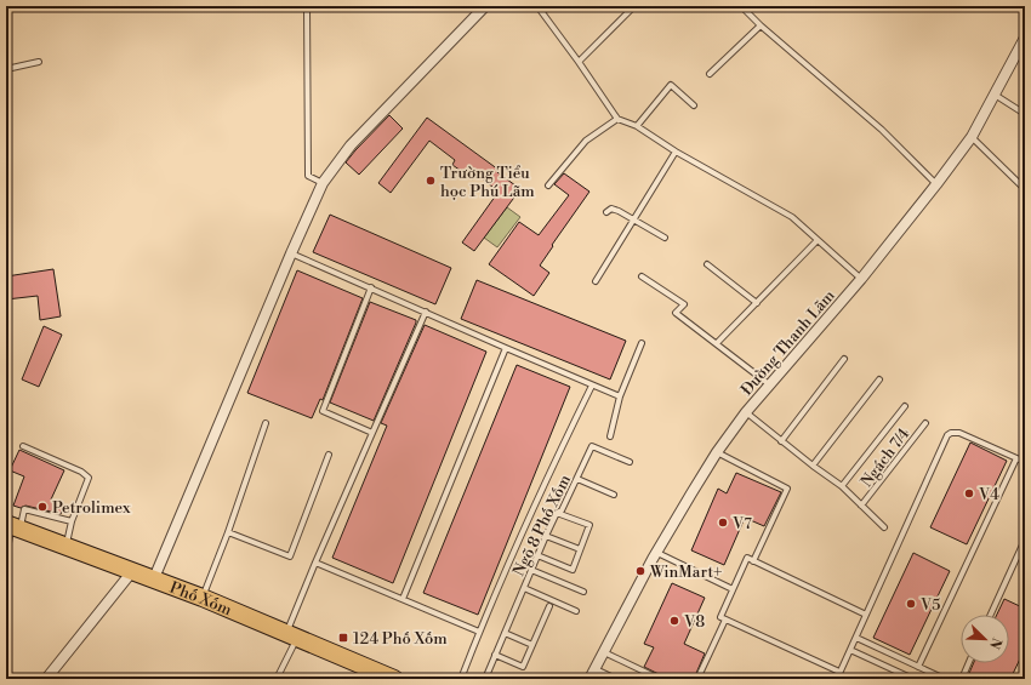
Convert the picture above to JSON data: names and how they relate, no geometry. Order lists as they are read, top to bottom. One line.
{"streets":{"highway":["Phố Xốm"],"street":["Đường Thanh Lãm"],"lane":["Ngách 7/4","Ngõ 8 Phố Xốm"]},"places":{"other":["Trường Tiểu học Phú Lãm","V4","Petrolimex","V7","WinMart+","V5","V8"],"transit":["124 Phố Xốm"]},"north":"bottom right"}
